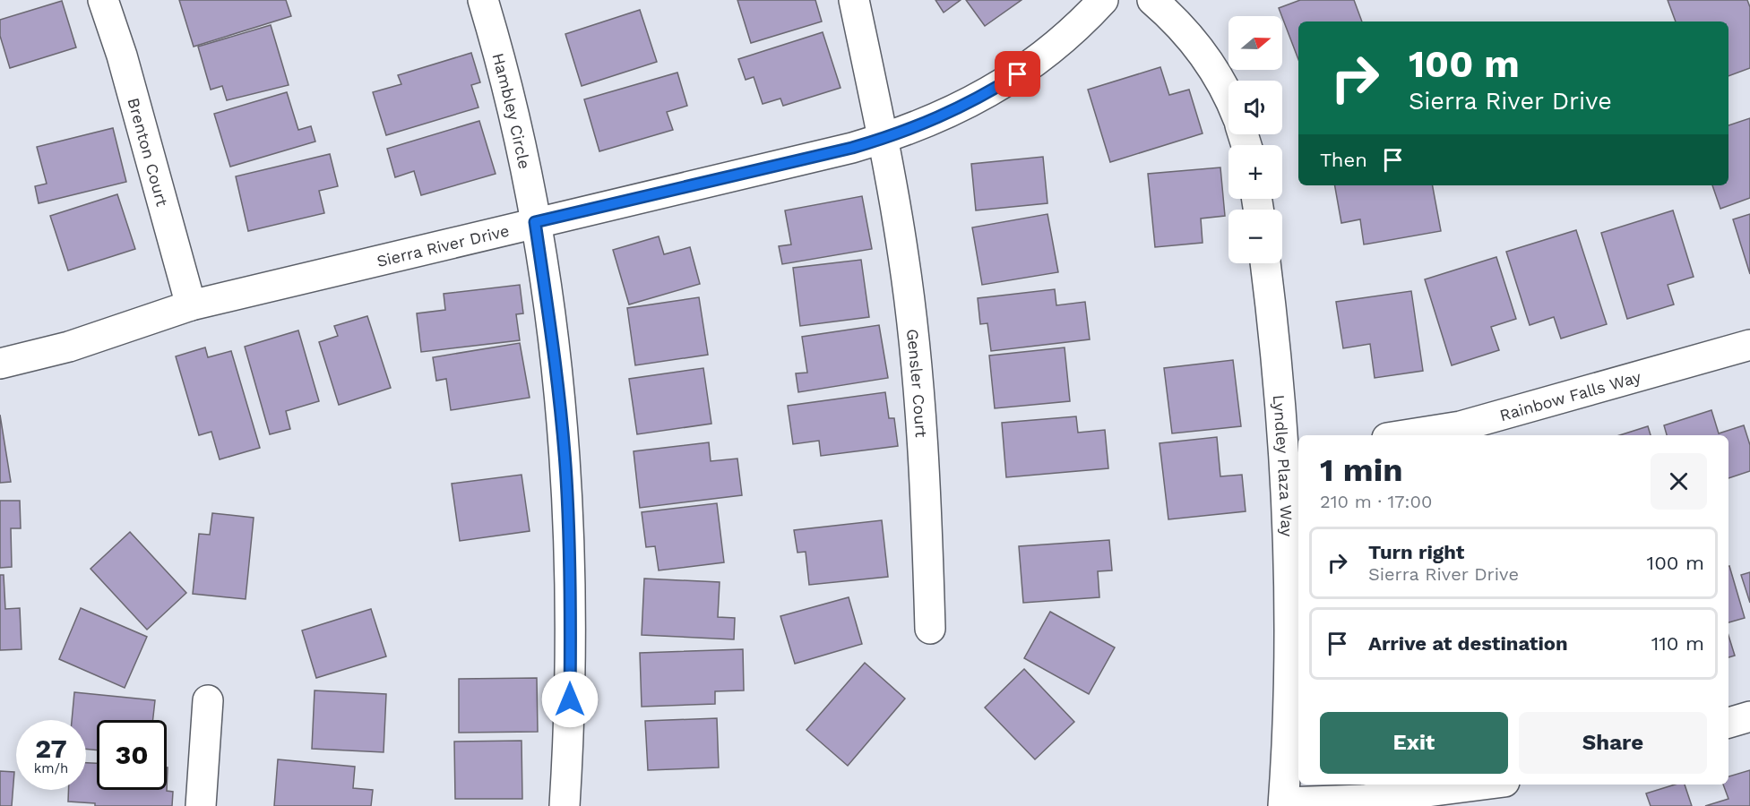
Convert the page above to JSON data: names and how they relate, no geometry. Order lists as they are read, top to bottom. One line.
{"streets":{"street":["Hambley Circle","Brenton Court","Sierra River Drive","Gensler Court","Rainbow Falls Way","Lyndley Plaza Way"]},"crossings":[["Hambley Circle","Sierra River Drive"],["Brenton Court","Sierra River Drive"],["Sierra River Drive","Gensler Court"]],"north":"right","page":{"map_buttons":["+","−"],"turn":["100 m","Sierra River Drive"],"then":"Then","heading":["1 min","210 m · 17:00"],"list":[{"name":"Turn right","note":"Sierra River Drive","value":"100 m"},{"name":"Arrive at destination","value":"110 m"}],"buttons":["Exit","Share"],"speed":"27 km/h","limit":"30"}}
